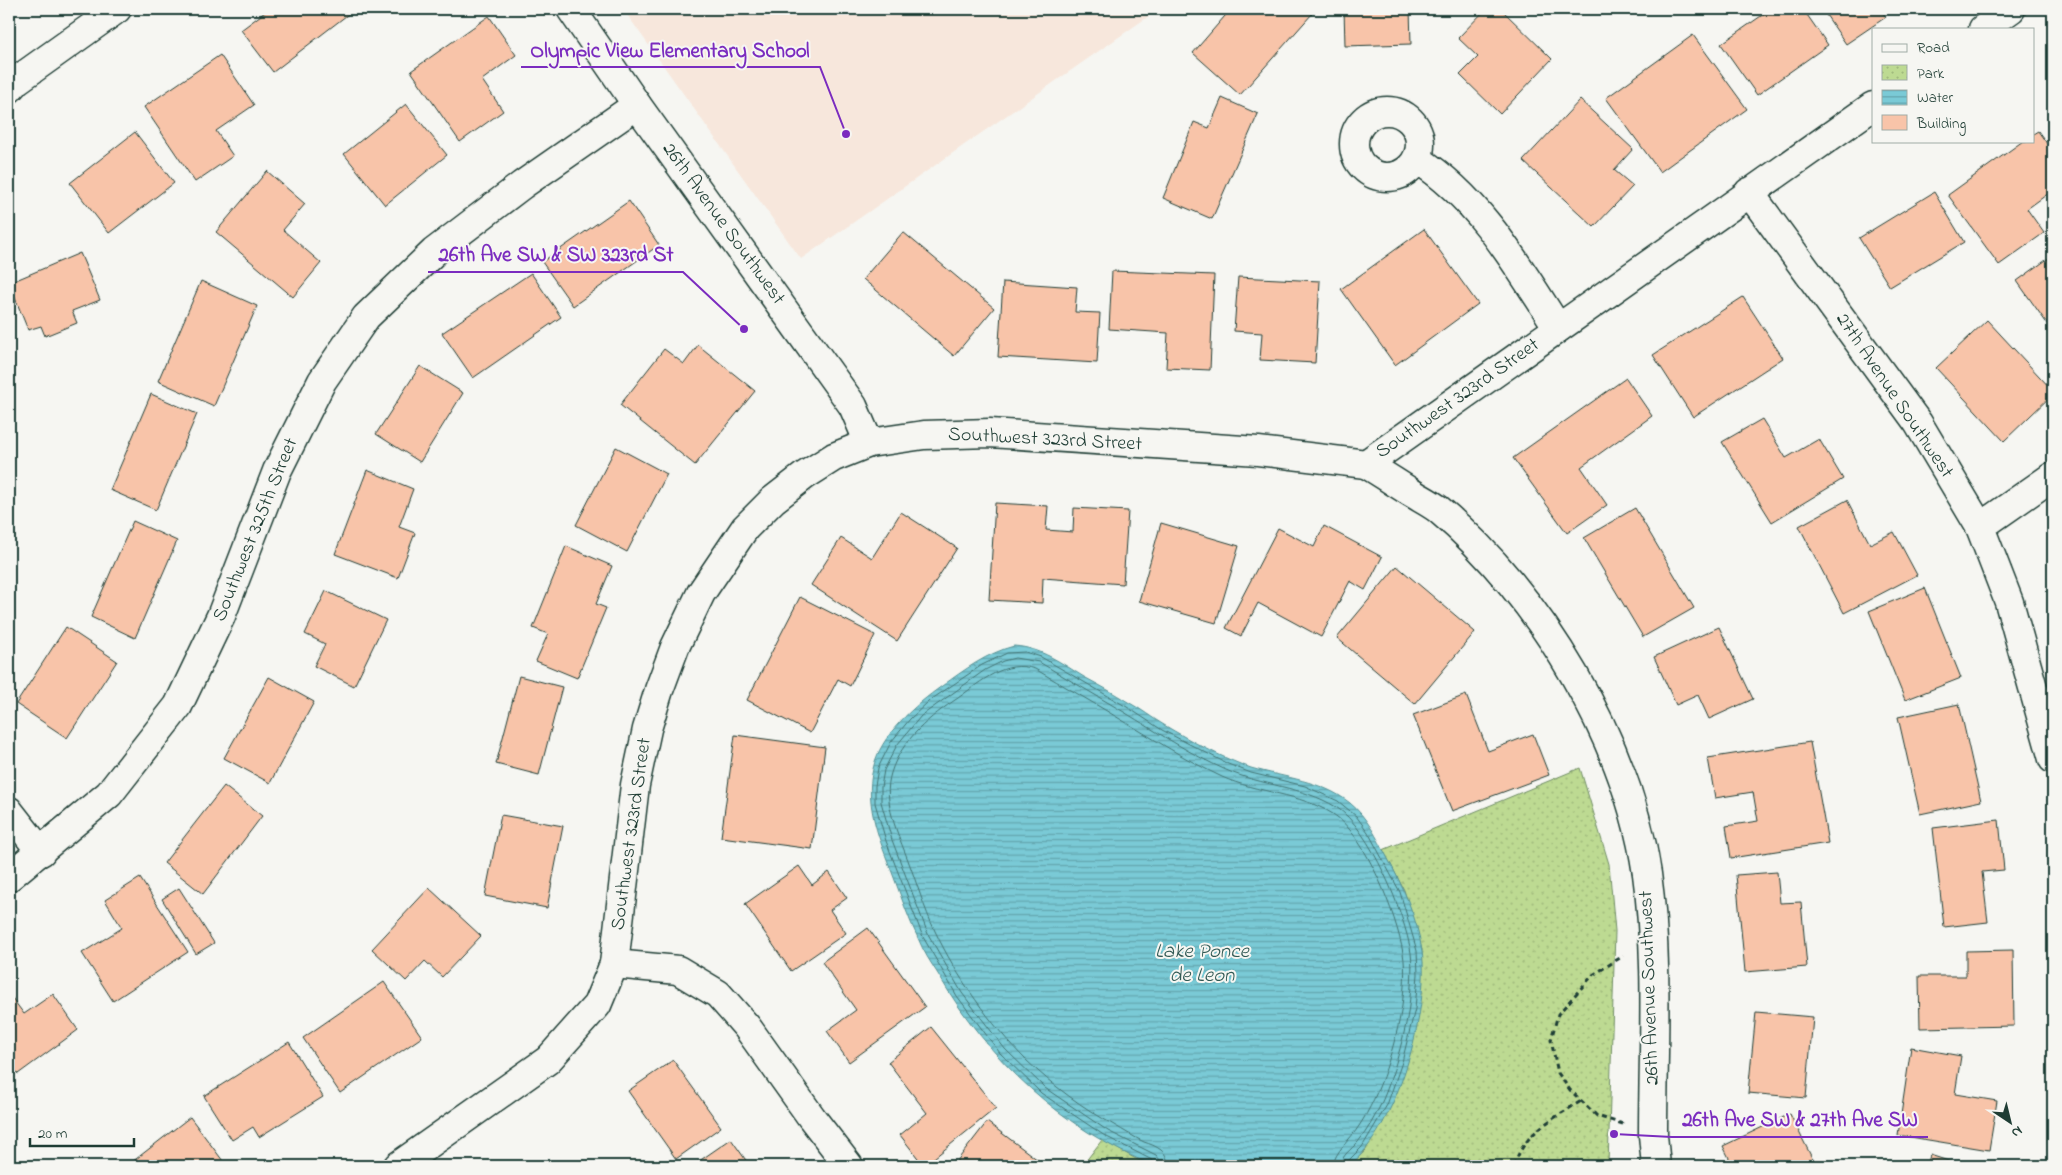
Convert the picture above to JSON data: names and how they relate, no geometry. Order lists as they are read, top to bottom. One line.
{"streets":{"street":["26th Avenue Southwest","27th Avenue Southwest","Southwest 323rd Street","Southwest 325th Street"]},"crossings":[["26th Avenue Southwest","Southwest 323rd Street"],["26th Avenue Southwest","Southwest 325th Street"],["27th Avenue Southwest","Southwest 323rd Street"]],"water":["Lake Ponce de Leon"],"places":["Olympic View Elementary School","26th Ave SW & SW 323rd St","26th Ave SW & 27th Ave SW"],"legend":["Road","Park","Water","Building"],"scale_bar":"20 m","north":"bottom right"}
